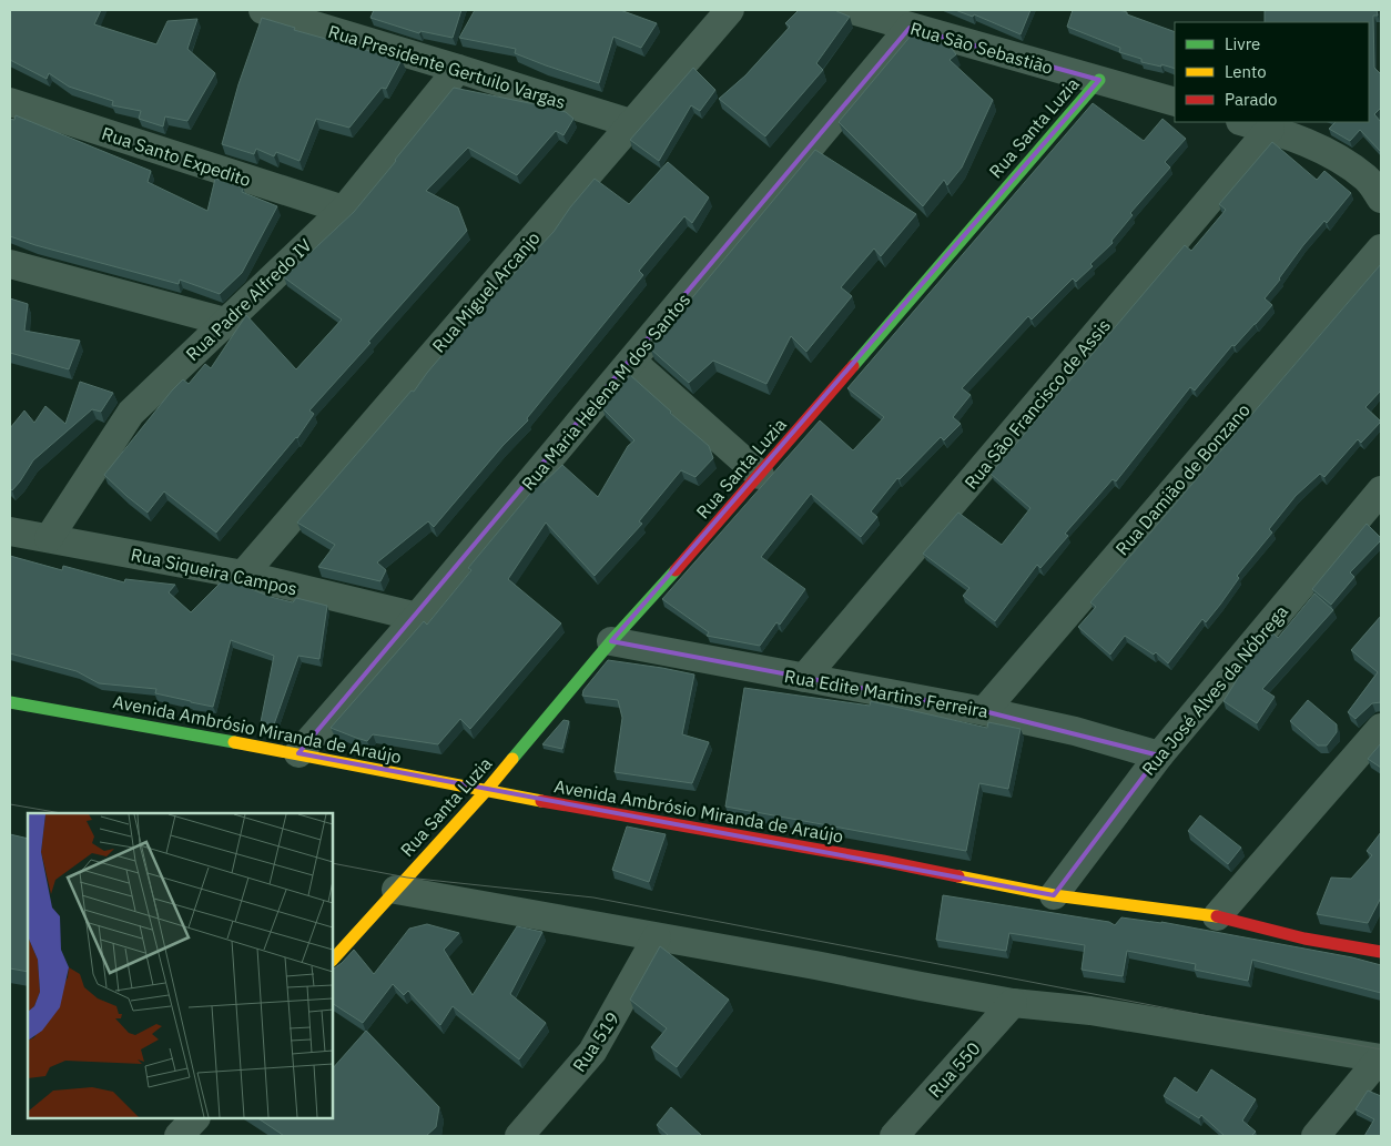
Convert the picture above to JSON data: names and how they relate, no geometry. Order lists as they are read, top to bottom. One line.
{"streets":{"street":["Rua São Sebastião","Rua Presidente Gertuilo Vargas","Rua Santa Luzia","Rua Santo Expedito","Rua Miguel Arcanjo","Rua Padre Alfredo IV","Rua Maria Helena M dos Santos","Rua São Francisco de Assis","Rua Damião de Bonzano","Rua Siqueira Campos","Rua José Alves da Nóbrega","Rua Edite Martins Ferreira","Avenida Ambrósio Miranda de Araújo","Rua 519","Rua 550"]},"crossings":[["Rua São Sebastião","Rua Santa Luzia"],["Rua São Sebastião","Rua Maria Helena M dos Santos"],["Rua Presidente Gertuilo Vargas","Rua Miguel Arcanjo"],["Rua Presidente Gertuilo Vargas","Rua Padre Alfredo IV"],["Rua Santa Luzia","Rua Edite Martins Ferreira"],["Rua Santa Luzia","Avenida Ambrósio Miranda de Araújo"],["Rua Santo Expedito","Rua Padre Alfredo IV"],["Rua Miguel Arcanjo","Rua Siqueira Campos"],["Rua Padre Alfredo IV","Rua Siqueira Campos"],["Rua Maria Helena M dos Santos","Rua Siqueira Campos"],["Rua Maria Helena M dos Santos","Avenida Ambrósio Miranda de Araújo"],["Rua São Francisco de Assis","Rua Edite Martins Ferreira"],["Rua Damião de Bonzano","Rua Edite Martins Ferreira"],["Rua José Alves da Nóbrega","Rua Edite Martins Ferreira"],["Rua José Alves da Nóbrega","Avenida Ambrósio Miranda de Araújo"]],"legend":["Livre","Lento","Parado"]}
